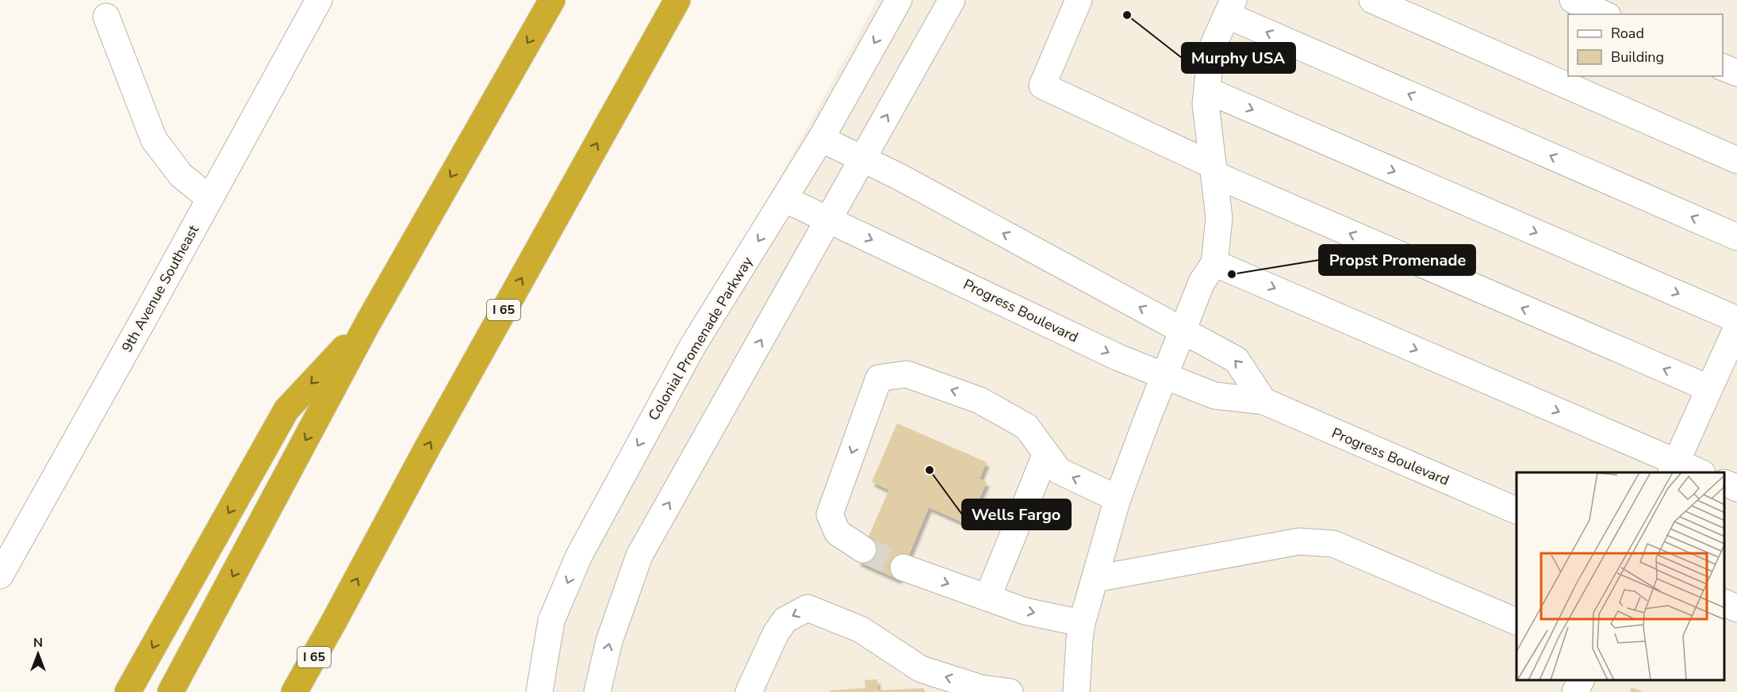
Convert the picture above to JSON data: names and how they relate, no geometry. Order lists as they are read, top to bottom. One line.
{"streets":{"highway":["I 65"],"street":["9th Avenue Southeast","Progress Boulevard","Colonial Promenade Parkway"]},"crossings":[["Progress Boulevard","Colonial Promenade Parkway"]],"places":["Murphy USA","Propst Promenade","Wells Fargo"],"legend":["Road","Building"],"north":"top"}
